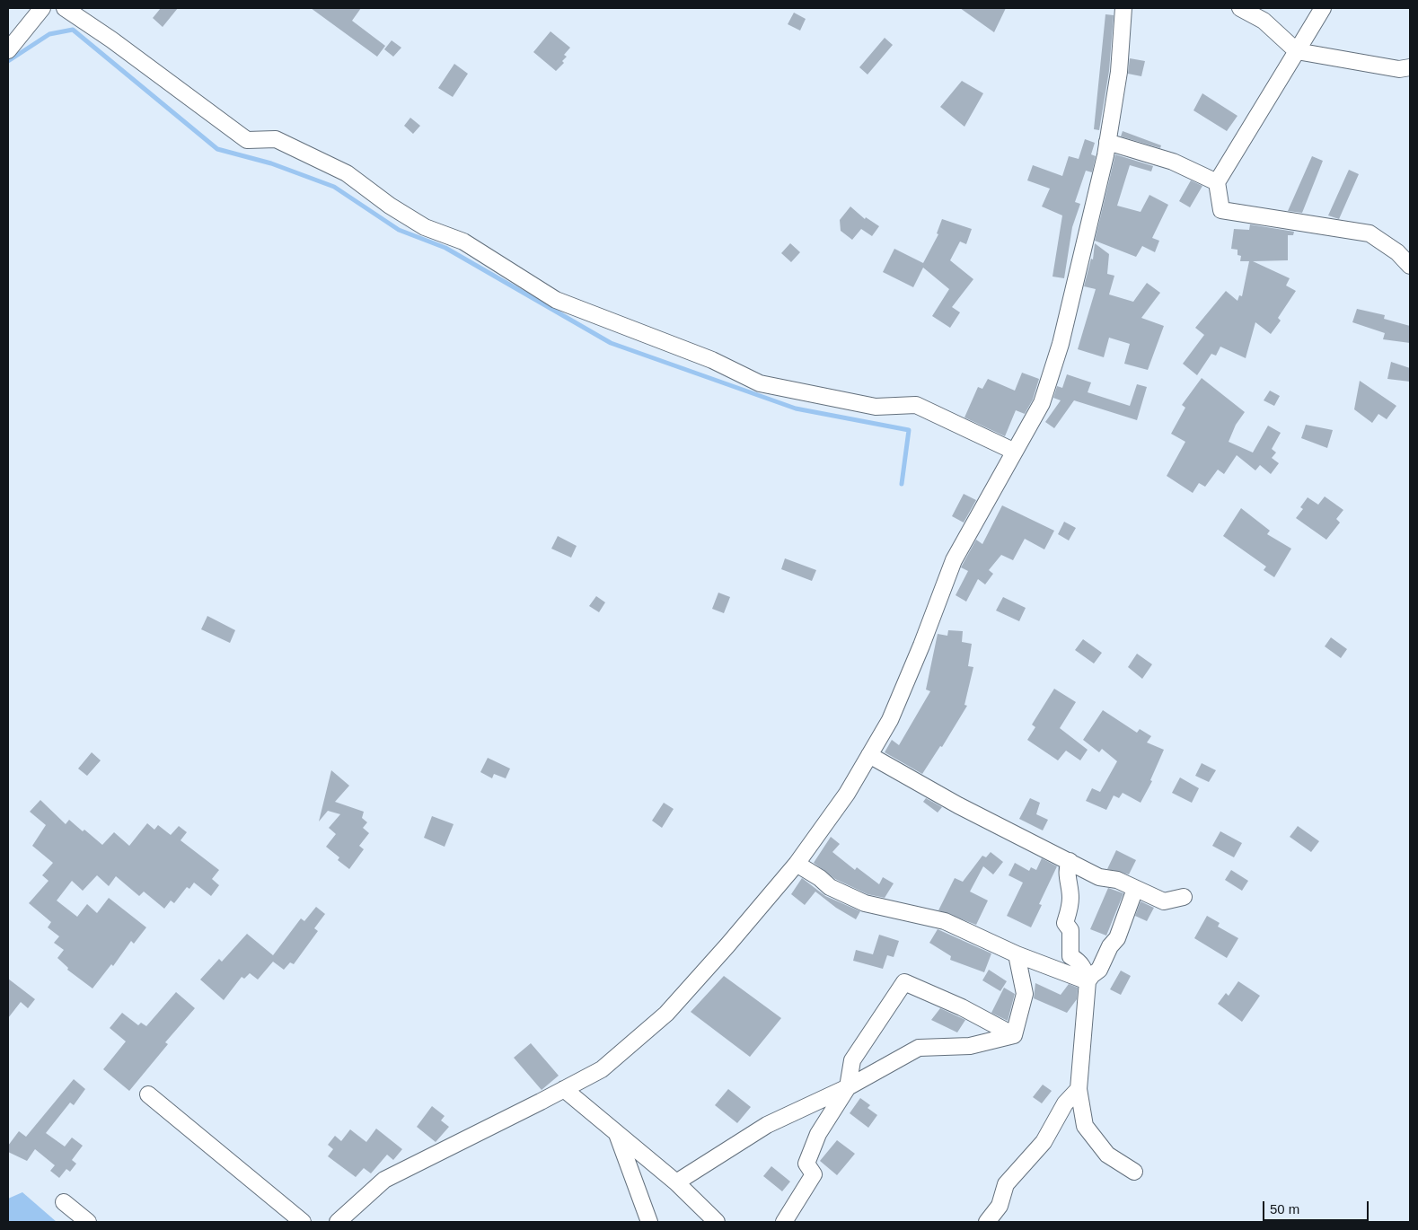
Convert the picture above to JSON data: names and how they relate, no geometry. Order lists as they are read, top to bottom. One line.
{"scale_bar":"50 m"}
